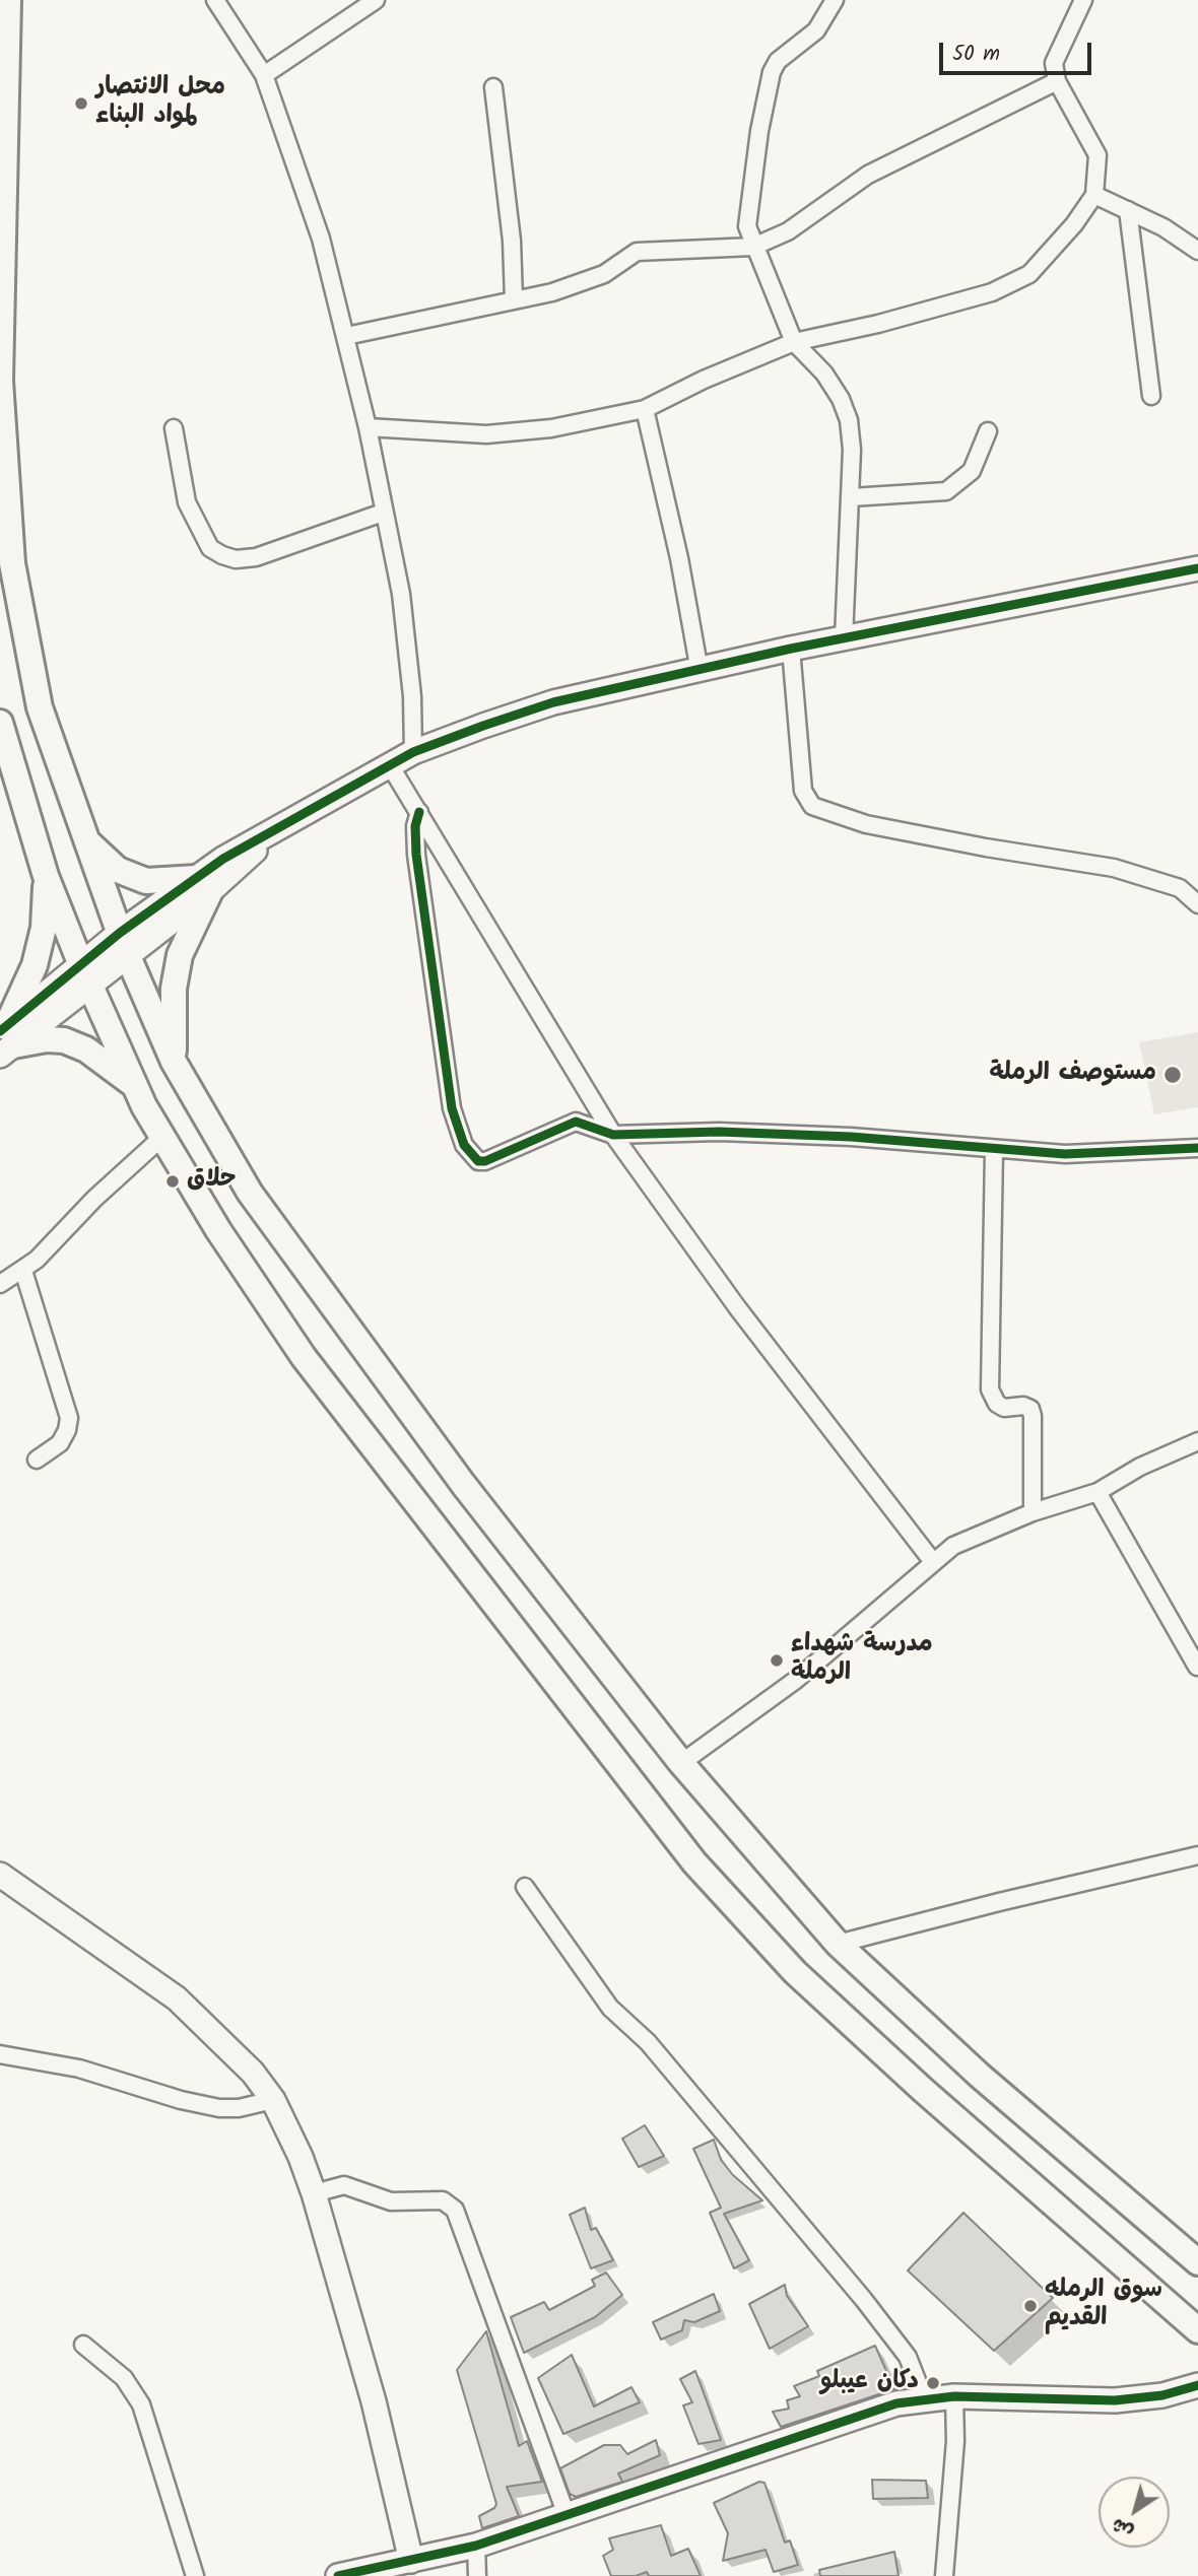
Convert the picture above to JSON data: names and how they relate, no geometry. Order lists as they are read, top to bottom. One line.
{"places":["محل الانتصار لمواد البناء","مستوصف الرملة","حلاق","مدرسة شهداء الرملة","سوق الرمله القديم","دكان عيبلو"],"scale_bar":"50 m","north":"bottom left"}
